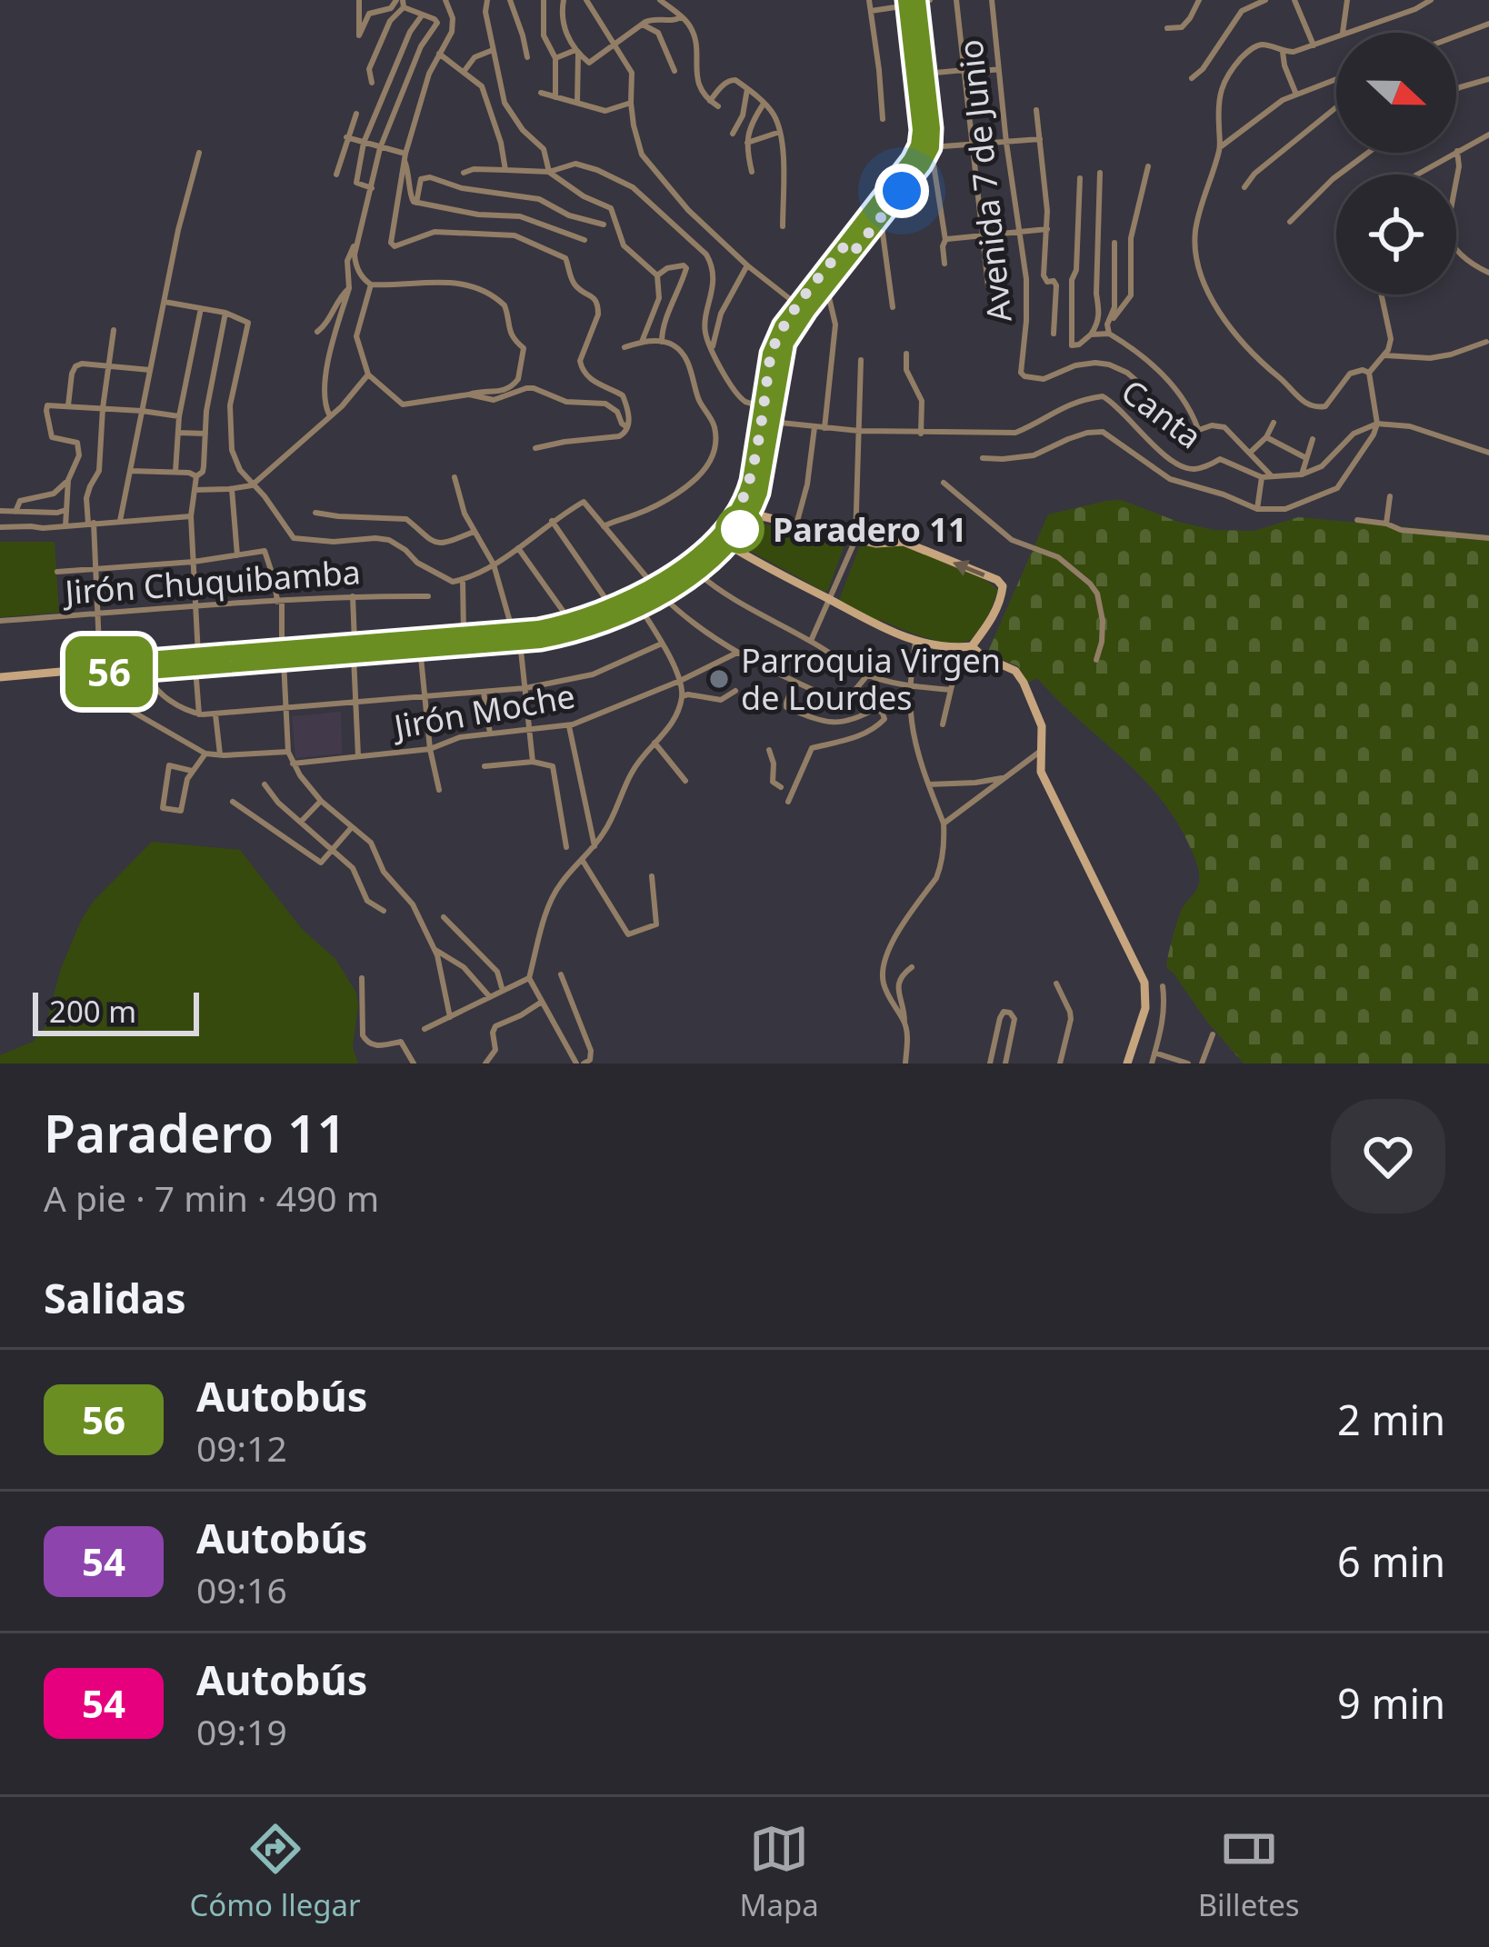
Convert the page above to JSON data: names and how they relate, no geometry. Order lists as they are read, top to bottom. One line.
{"streets":{"street":["Avenida 7 de Junio","Canta","Jirón Chuquibamba","Jirón Moche"]},"crossings":[["Avenida 7 de Junio","Canta"]],"places":["Paradero 11","Parroquia Virgen de Lourdes"],"lines":["bus line 56"],"scale_bar":"200 m","north":"right","page":{"on_map":"56","scale":"200 m","heading":[["Paradero 11","A pie · 7 min · 490 m"],"Salidas"],"list":[{"mark":"56","name":"Autobús","note":"09:12","value":"2 min"},{"mark":"54","name":"Autobús","note":"09:16","value":"6 min"},{"mark":"54","name":"Autobús","note":"09:19","value":"9 min"}],"tabs":["Cómo llegar","Mapa","Billetes"]}}
